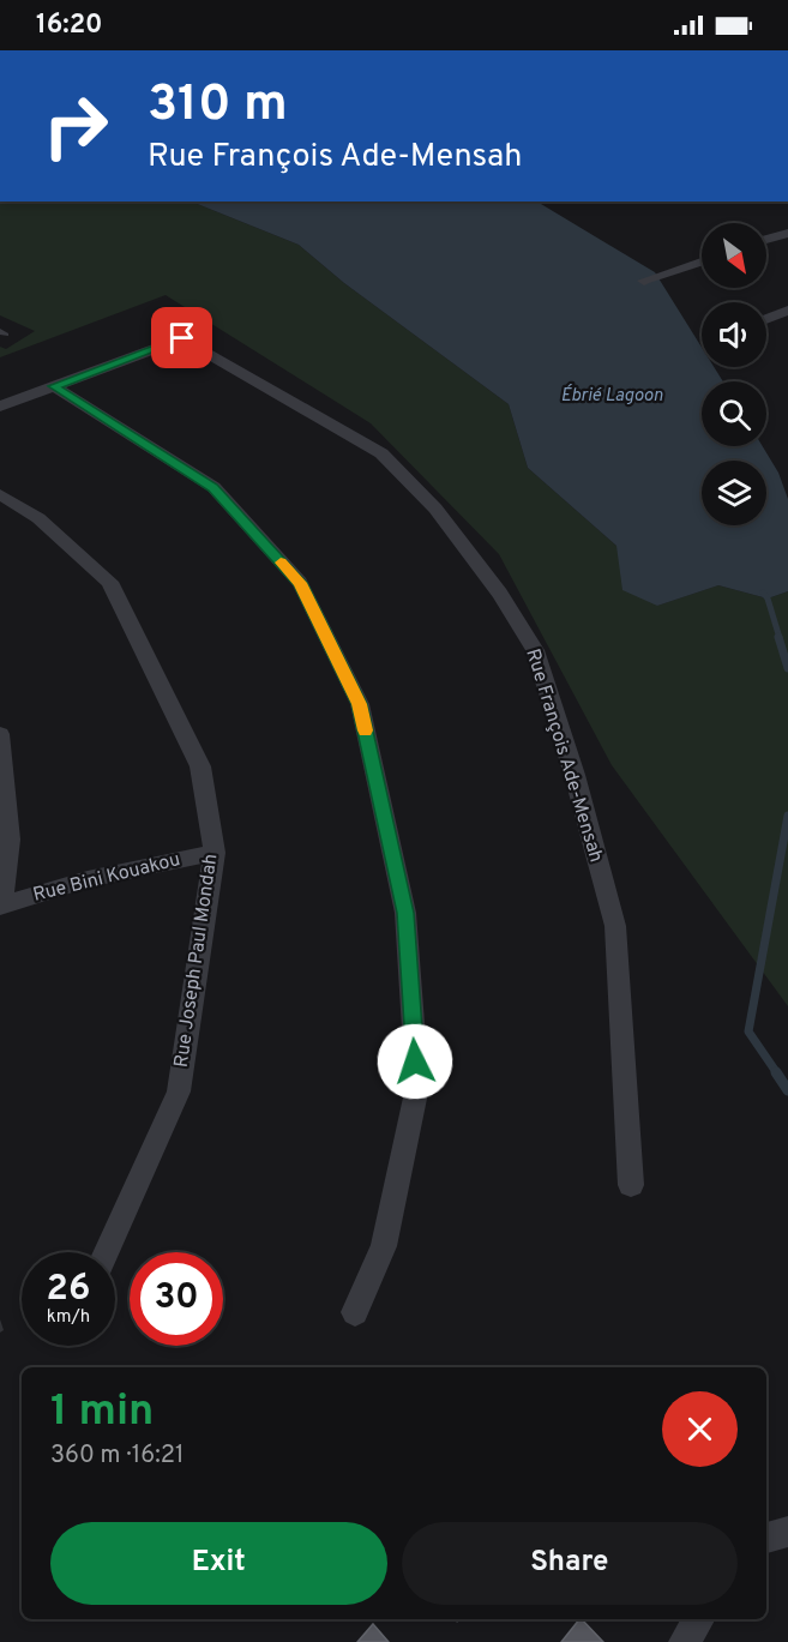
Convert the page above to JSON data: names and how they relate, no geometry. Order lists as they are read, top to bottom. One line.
{"streets":{"street":["Rue François Ade-Mensah","Rue Bini Kouakou","Rue Joseph Paul Mondah"]},"crossings":[["Rue Bini Kouakou","Rue Joseph Paul Mondah"]],"water":["Ébrié Lagoon"],"north":"bottom right","page":{"status":"16:20","turn":["310 m","Rue François Ade-Mensah"],"speed":"26 km/h","limit":"30","heading":["1 min","360 m · 16:21"],"buttons":["Exit","Share"]}}
